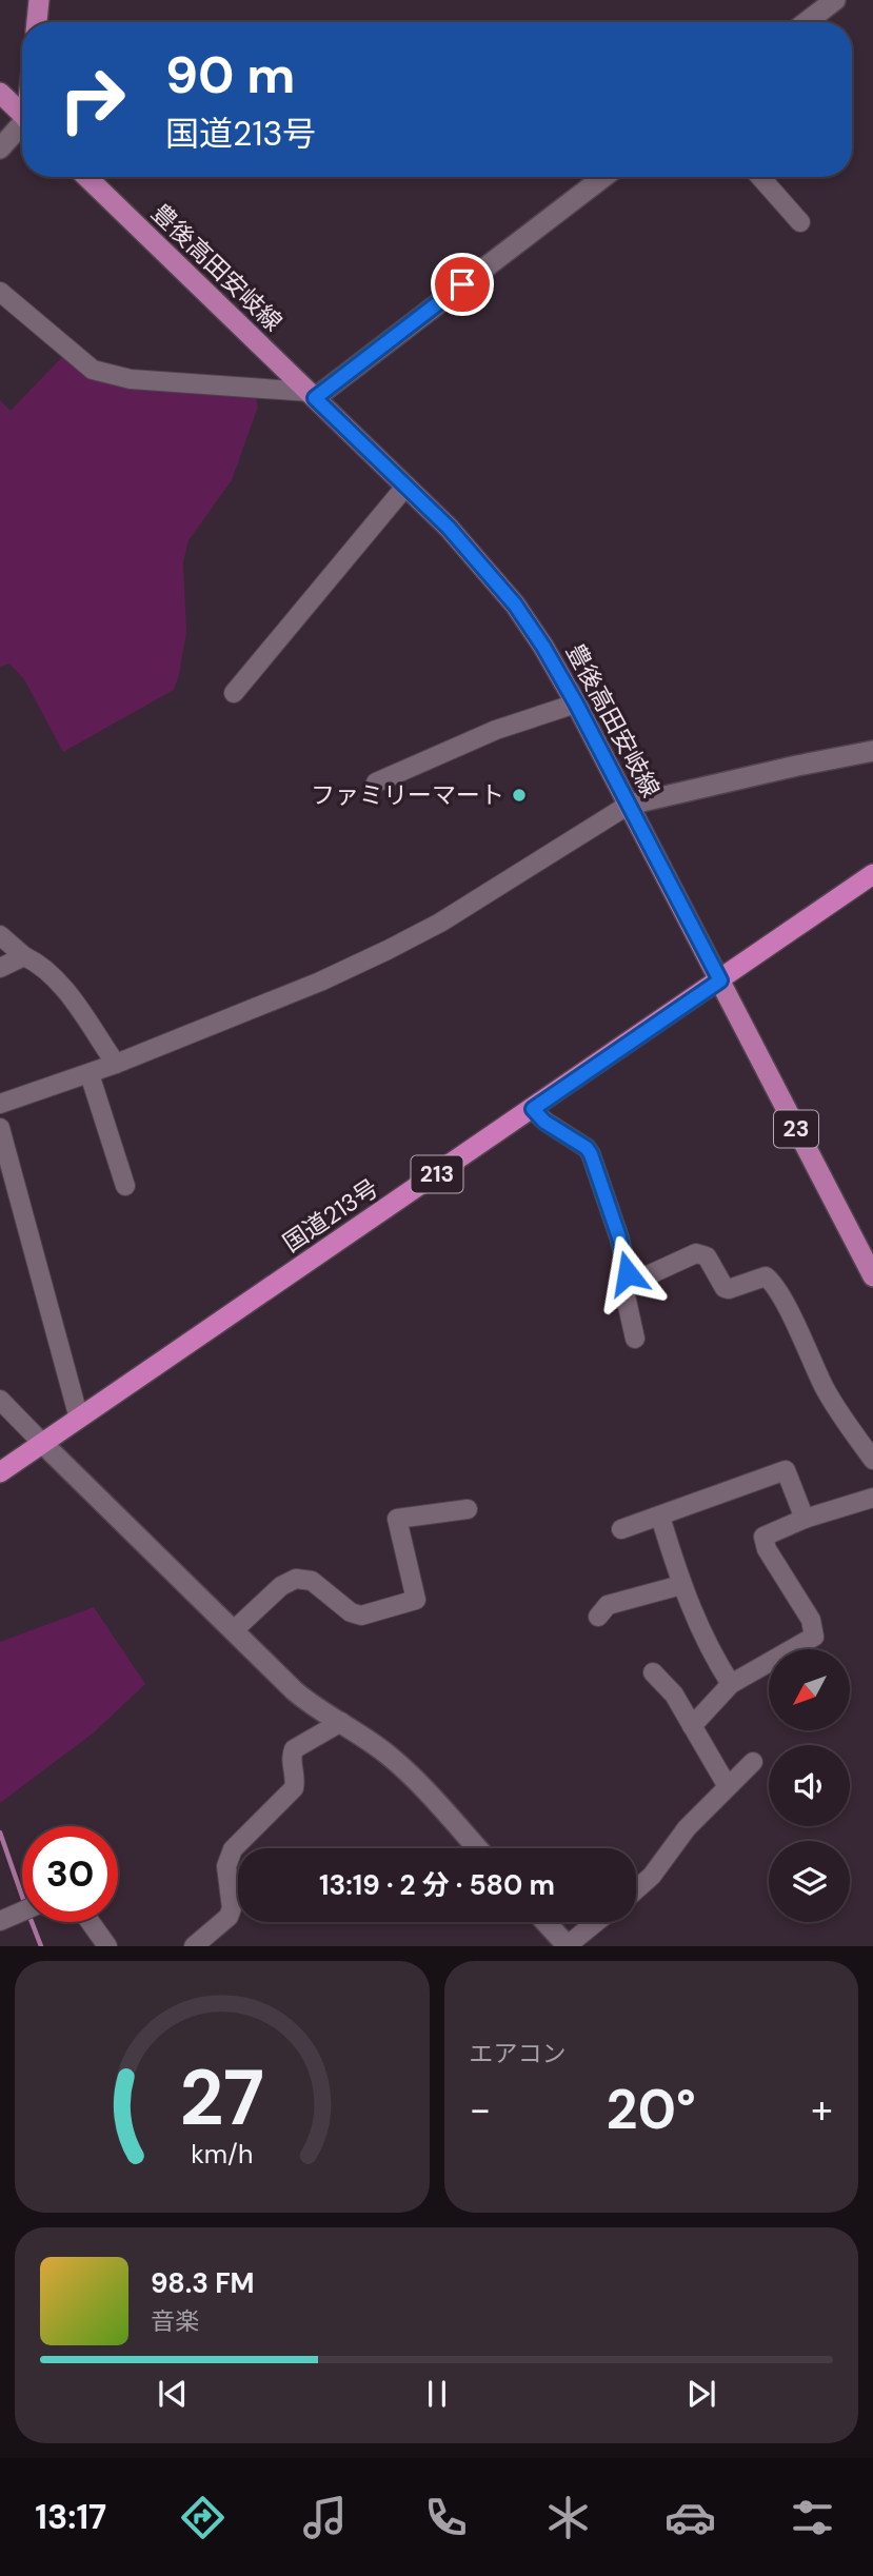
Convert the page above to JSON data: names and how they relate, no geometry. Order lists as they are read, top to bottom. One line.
{"streets":{"highway":["213","国道213号"],"main road":["豊後高田安岐線","23"]},"crossings":[["豊後高田安岐線","23"],["豊後高田安岐線","国道213号"],["23","国道213号"]],"places":["ファミリーマート"],"north":"bottom left","page":{"turn":["90 m","国道213号"],"limit":"30","trip":"13:19 · 2 分 · 580 m","tile":"エアコン","heat":["−","20°","+"],"song":["98.3 FM","音楽"],"tabs":"13:17","gauge":["27","km/h"]}}
